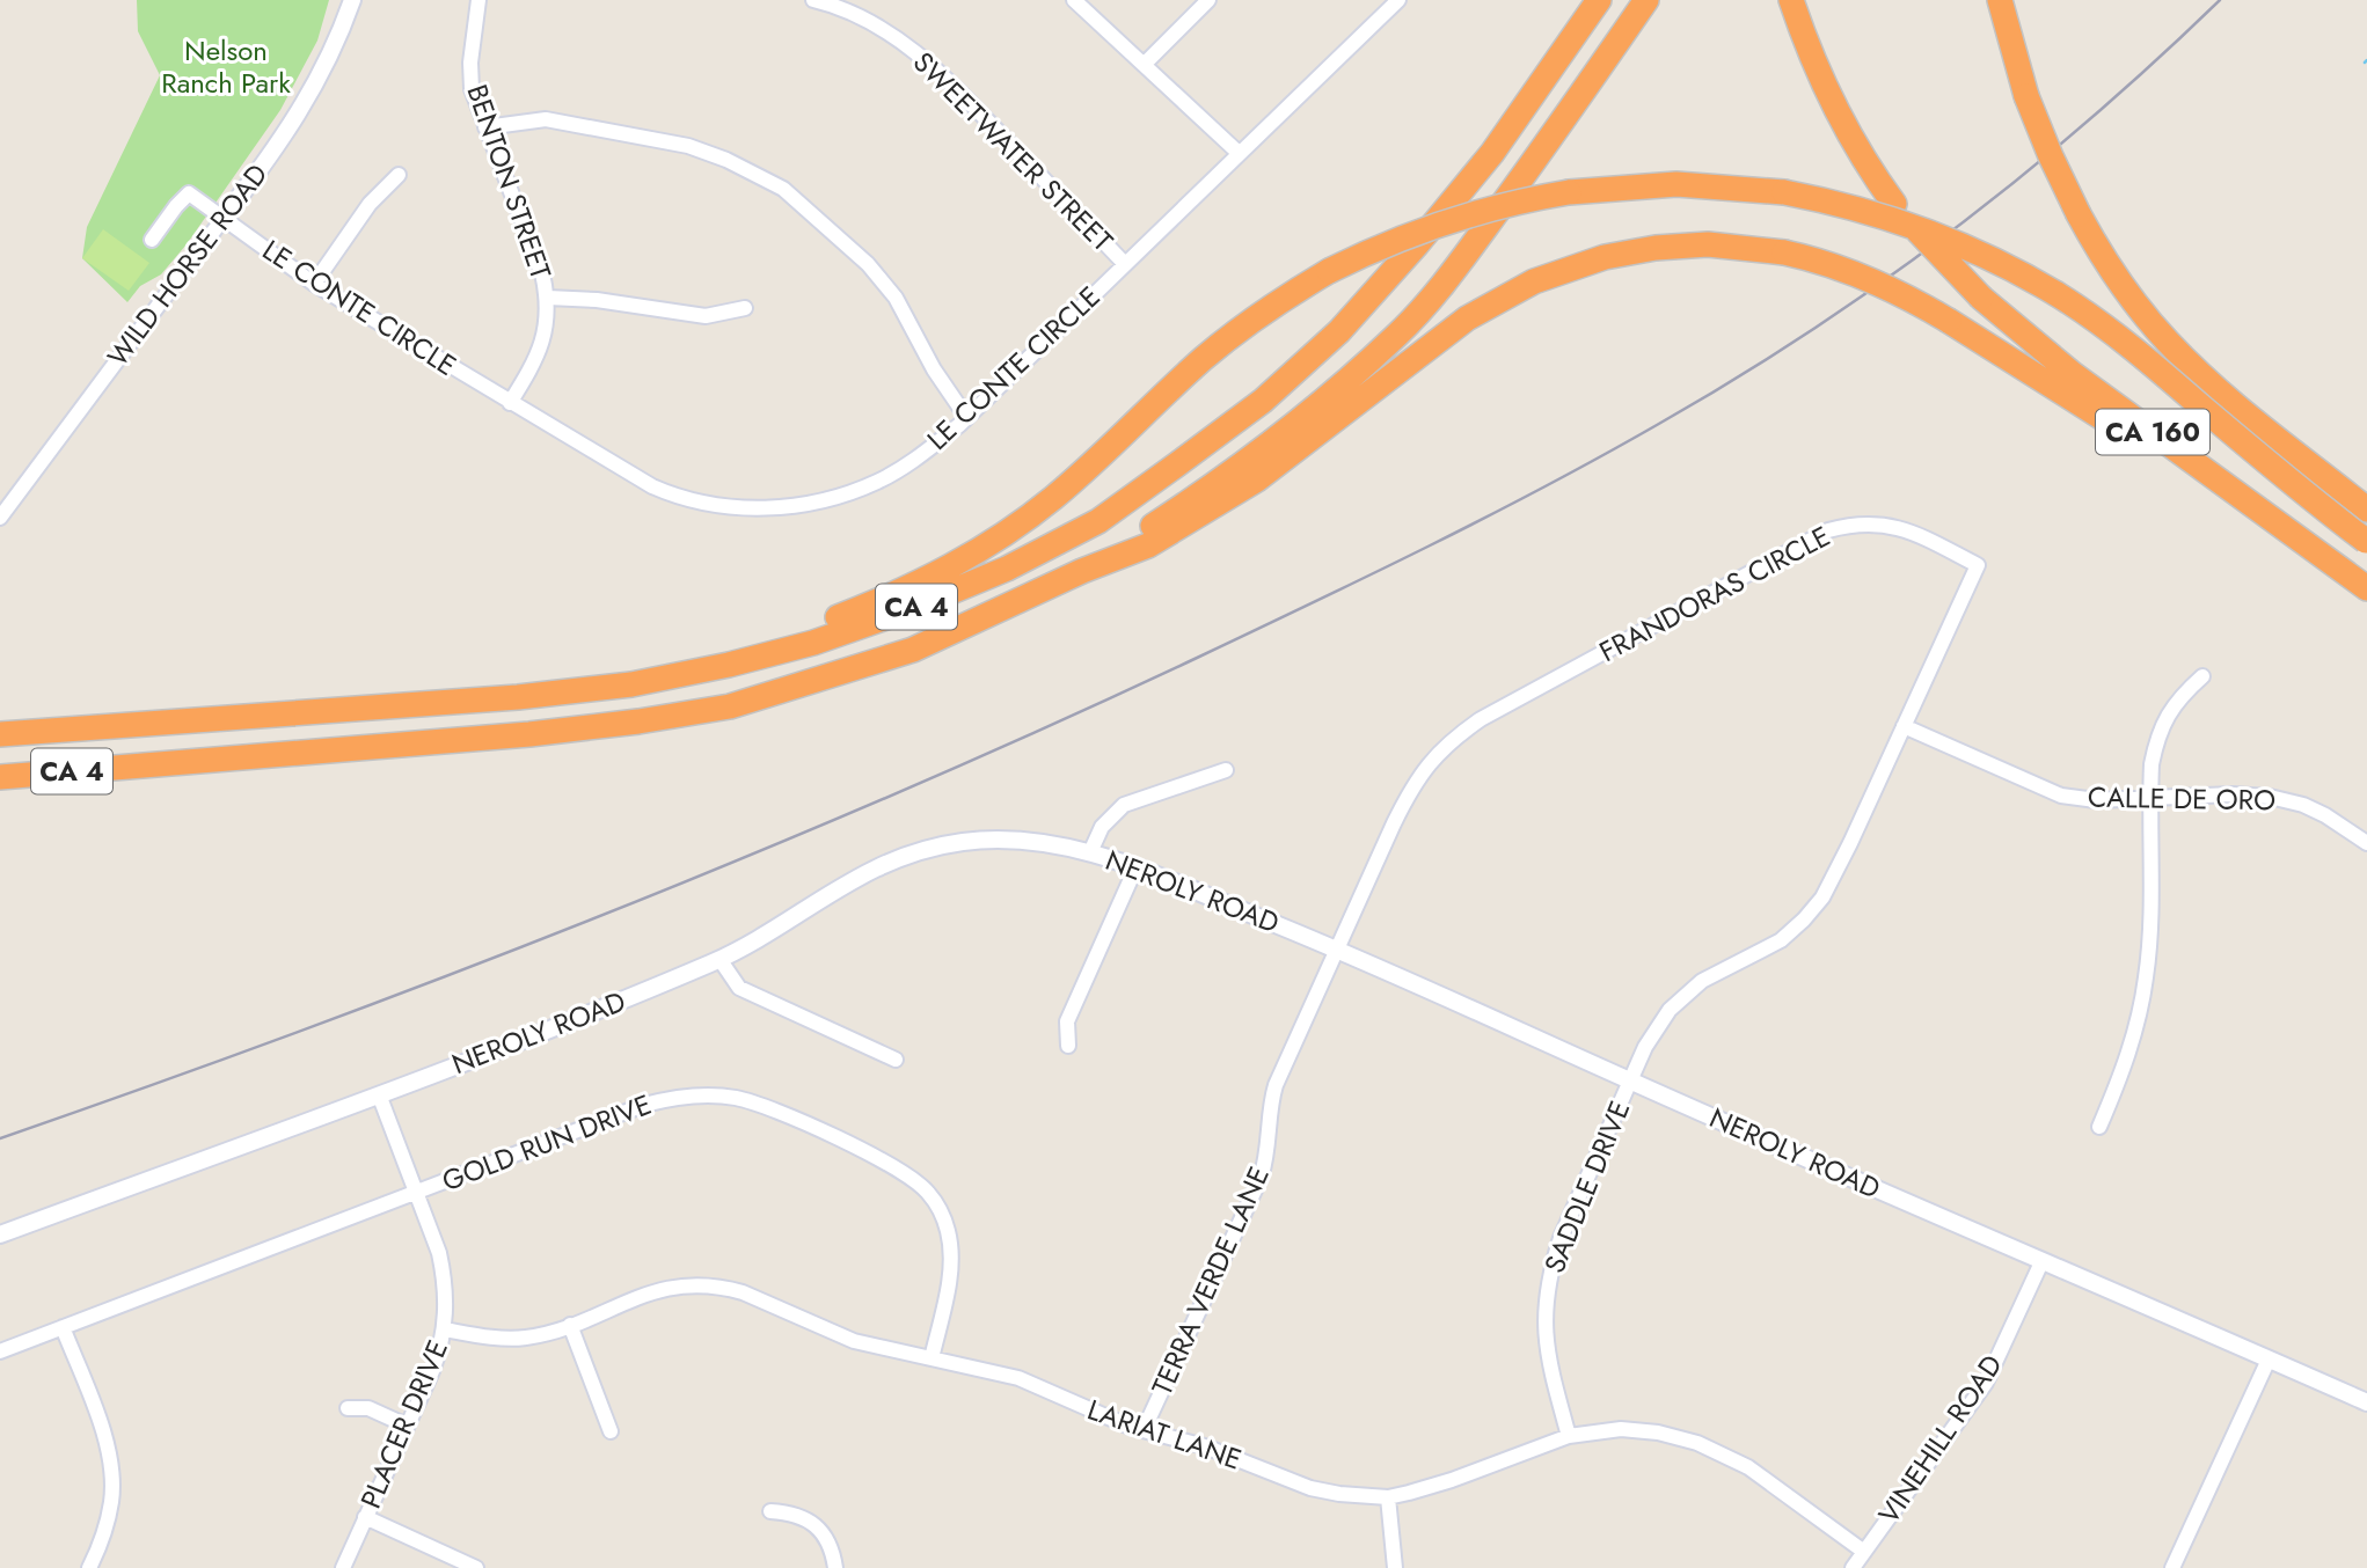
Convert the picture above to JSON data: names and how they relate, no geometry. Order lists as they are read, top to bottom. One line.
{"streets":{"highway":["CA 160","CA 4"],"street":["SWEETWATER STREET","BENTON STREET","WILD HORSE ROAD","LE CONTE CIRCLE","FRANDORAS CIRCLE","CALLE DE ORO","NEROLY ROAD","GOLD RUN DRIVE","SADDLE DRIVE","TERRA VERDE LANE","PLACER DRIVE","LARIAT LANE","VINEHILL ROAD"]},"crossings":[["SWEETWATER STREET","LE CONTE CIRCLE"],["BENTON STREET","LE CONTE CIRCLE"],["WILD HORSE ROAD","LE CONTE CIRCLE"],["FRANDORAS CIRCLE","CALLE DE ORO"],["FRANDORAS CIRCLE","NEROLY ROAD"],["FRANDORAS CIRCLE","SADDLE DRIVE"],["FRANDORAS CIRCLE","TERRA VERDE LANE"],["NEROLY ROAD","SADDLE DRIVE"],["NEROLY ROAD","TERRA VERDE LANE"],["NEROLY ROAD","PLACER DRIVE"],["NEROLY ROAD","VINEHILL ROAD"],["GOLD RUN DRIVE","PLACER DRIVE"],["GOLD RUN DRIVE","LARIAT LANE"],["SADDLE DRIVE","LARIAT LANE"],["TERRA VERDE LANE","LARIAT LANE"],["PLACER DRIVE","LARIAT LANE"],["LARIAT LANE","VINEHILL ROAD"]],"parks":["Nelson Ranch Park"]}
